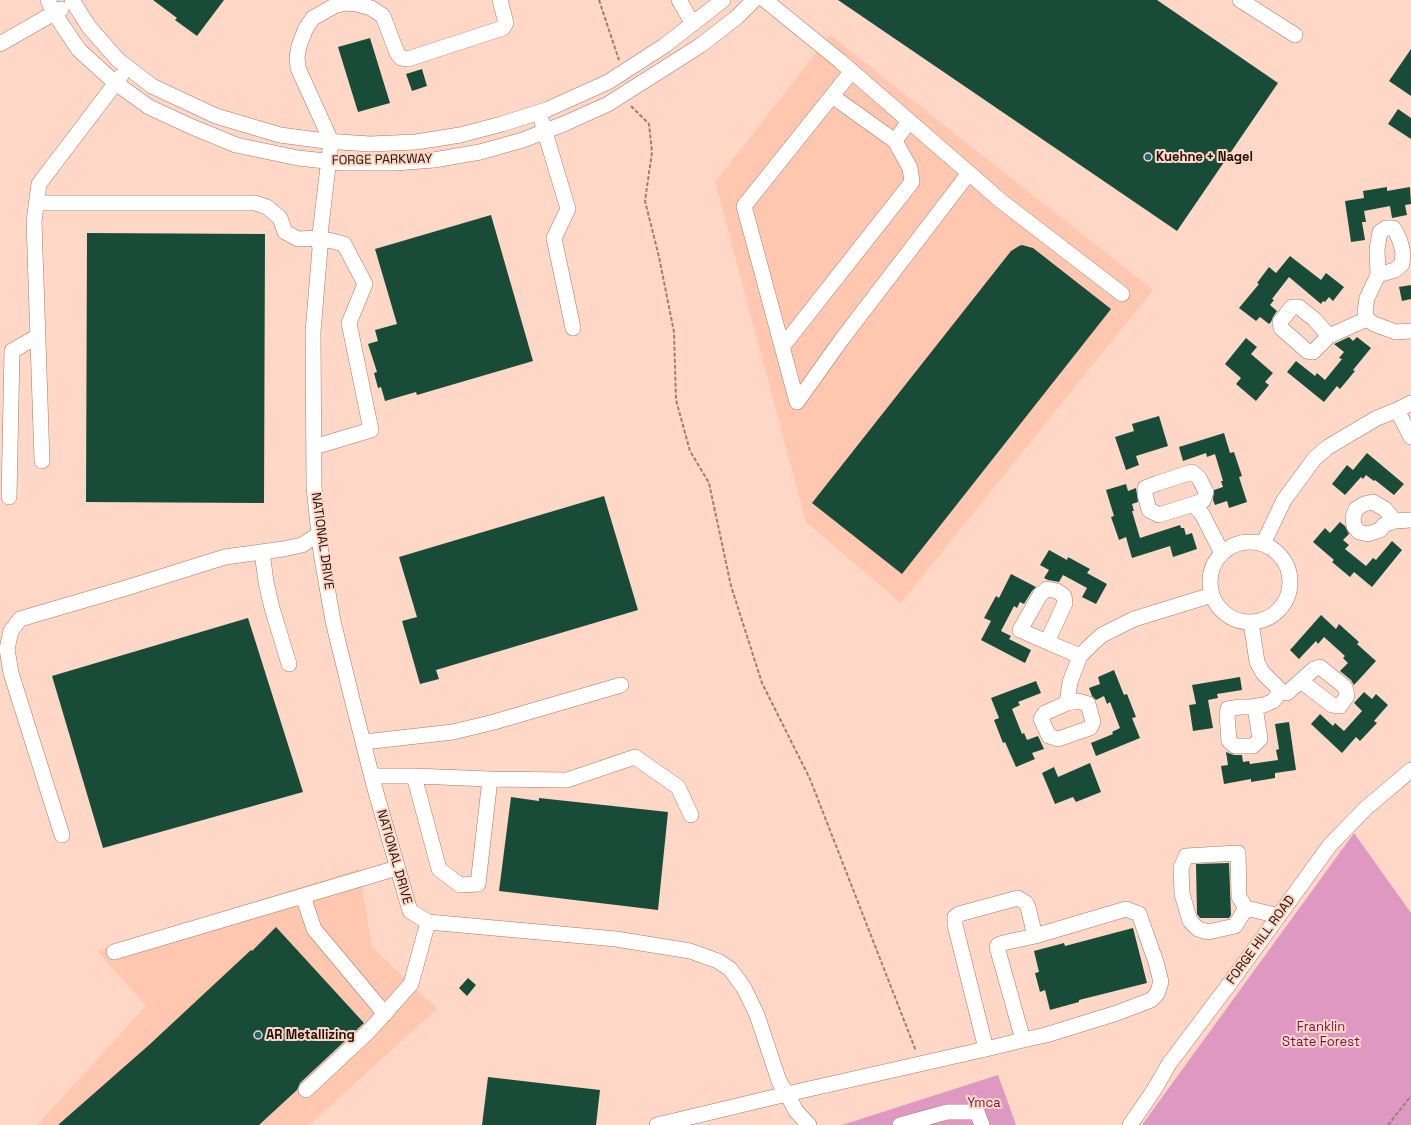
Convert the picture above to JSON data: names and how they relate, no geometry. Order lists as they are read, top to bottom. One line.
{"streets":{"street":["FORGE PARKWAY","NATIONAL DRIVE","FORGE HILL ROAD"]},"crossings":[["FORGE PARKWAY","NATIONAL DRIVE"]],"parks":["Franklin State Forest","Ymca"],"places":["Kuehne + Nagel","AR Metallizing"]}
